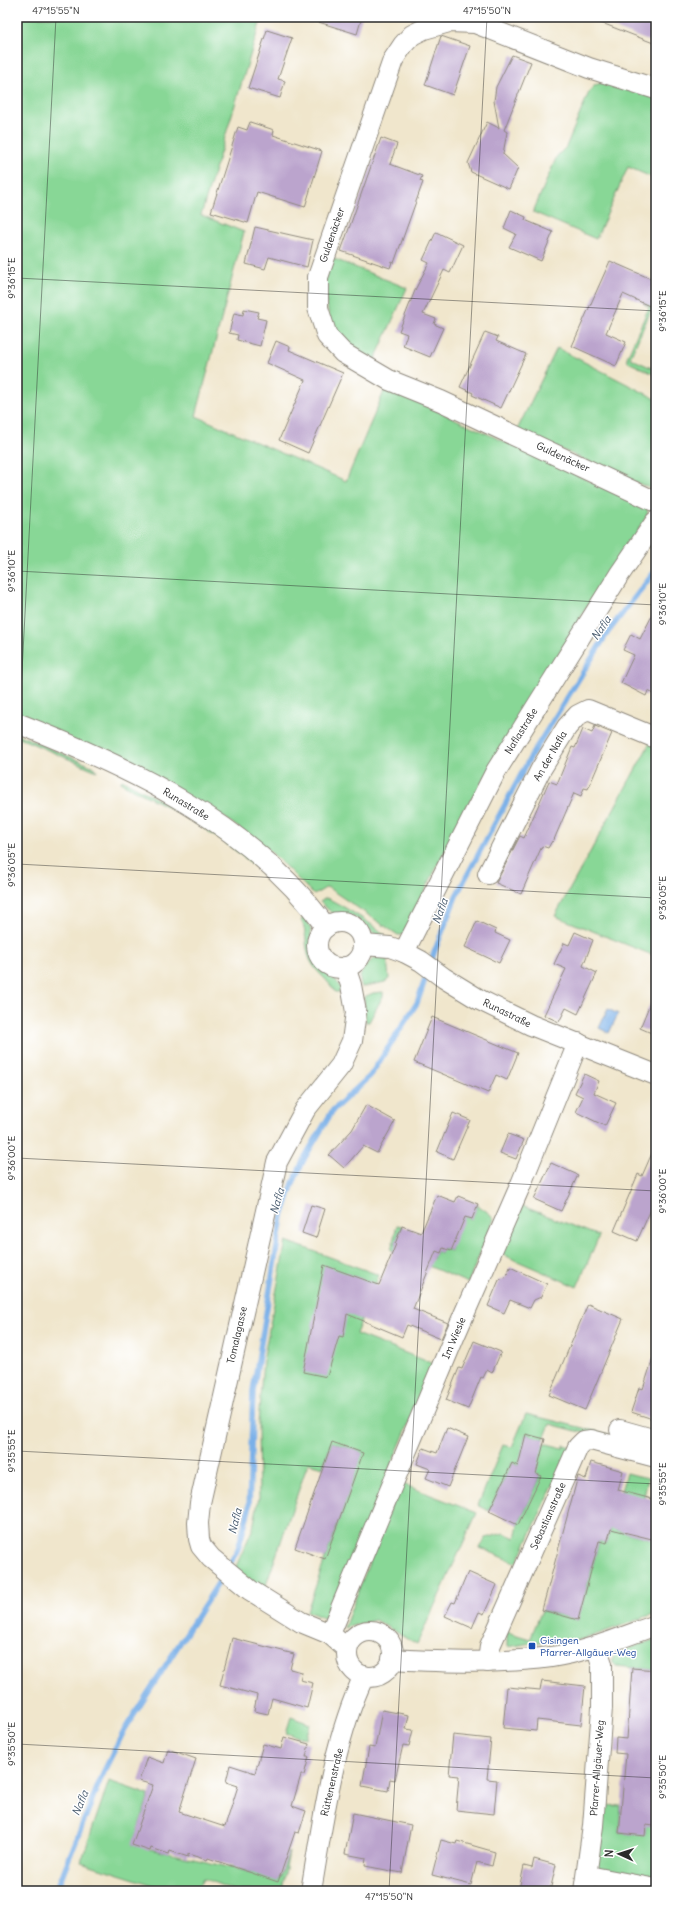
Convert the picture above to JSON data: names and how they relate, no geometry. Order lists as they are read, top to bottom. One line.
{"streets":{"street":["Guldenäcker","Naflastraße","An der Nafla","Runastraße","Tomalagasse","Im Wiesle","Sebastianstraße","Pfarrer-Allgäuer-Weg","Rüttenenstraße"]},"crossings":[["Naflastraße","Runastraße"],["Runastraße","Tomalagasse"],["Runastraße","Im Wiesle"],["Tomalagasse","Im Wiesle"],["Tomalagasse","Rüttenenstraße"]],"water":["Nafla"],"places":{"transit":["Gisingen Pfarrer-Allgäuer-Weg"]},"north":"left","coordinates":["47°15'55\"N","47°15'50\"N","9°36'15\"E","9°36'10\"E","9°36'05\"E","9°36'00\"E","9°35'55\"E","9°35'50\"E"]}
